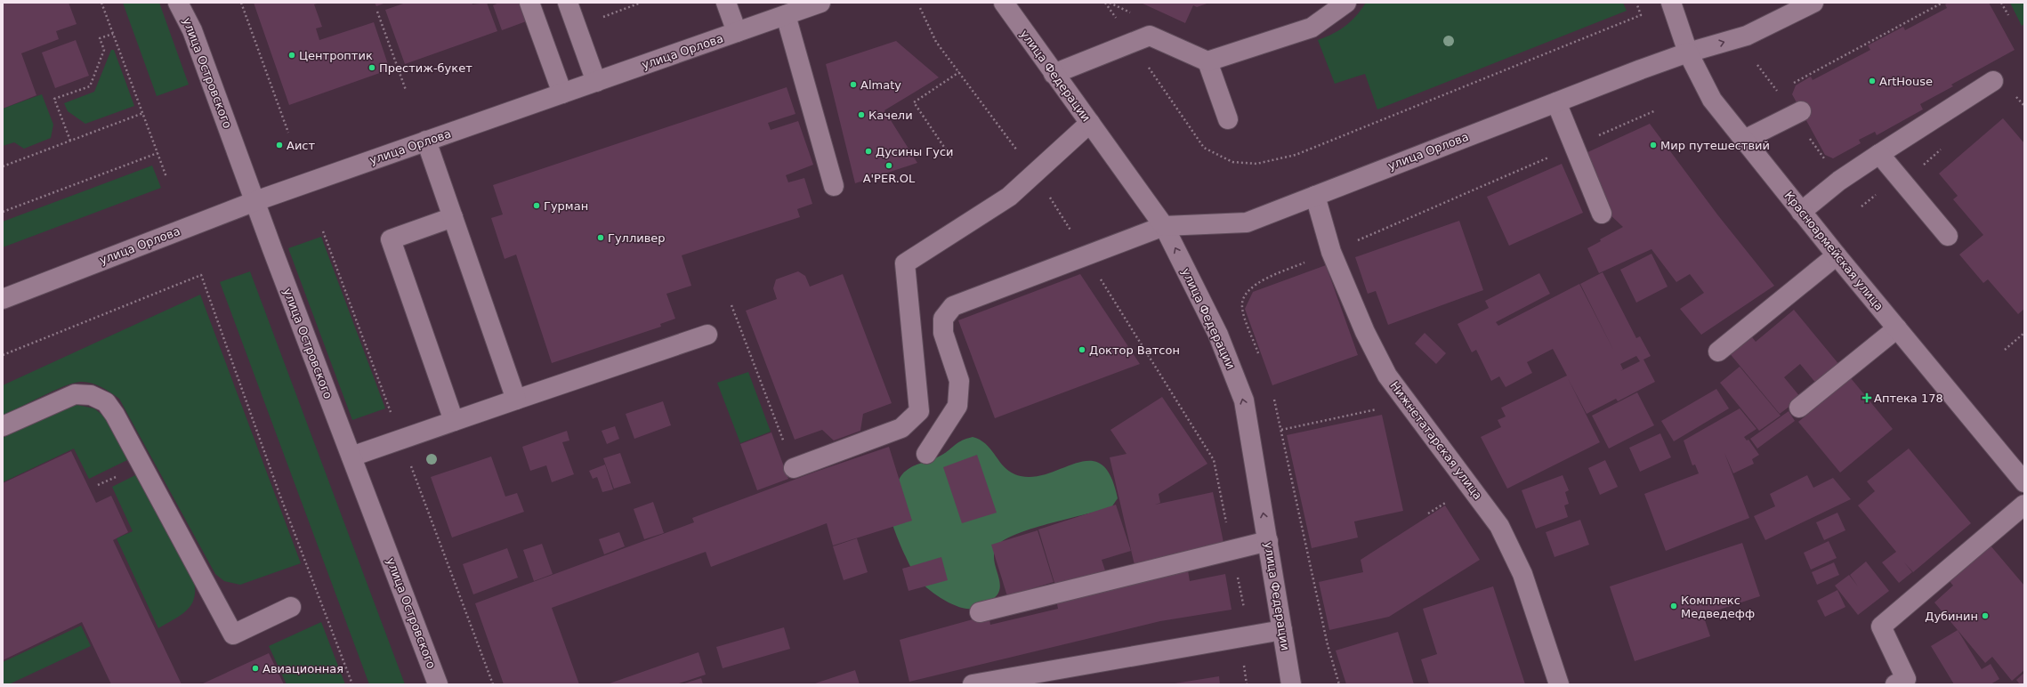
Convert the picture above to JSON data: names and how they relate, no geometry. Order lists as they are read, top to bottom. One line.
{"streets":{"street":["улица Орлова","улица Островского","улица Федерации","Красноармейская улица","Нижнетатарская улица"]},"crossings":[["улица Орлова","улица Островского"],["улица Орлова","улица Федерации"],["улица Орлова","Красноармейская улица"],["улица Орлова","Нижнетатарская улица"]],"one_way":["улица Федерации"],"places":{"other":["Центроптик","Престиж-букет","ArtHouse","Almaty","Качели","Аист","Мир путешествий","Дусины Гуси","A'PER.OL","Гурман","Гулливер","Доктор Ватсон","Комплекс Медведефф","Дубинин","Авиационная"],"health":["Аптека 178"]}}
